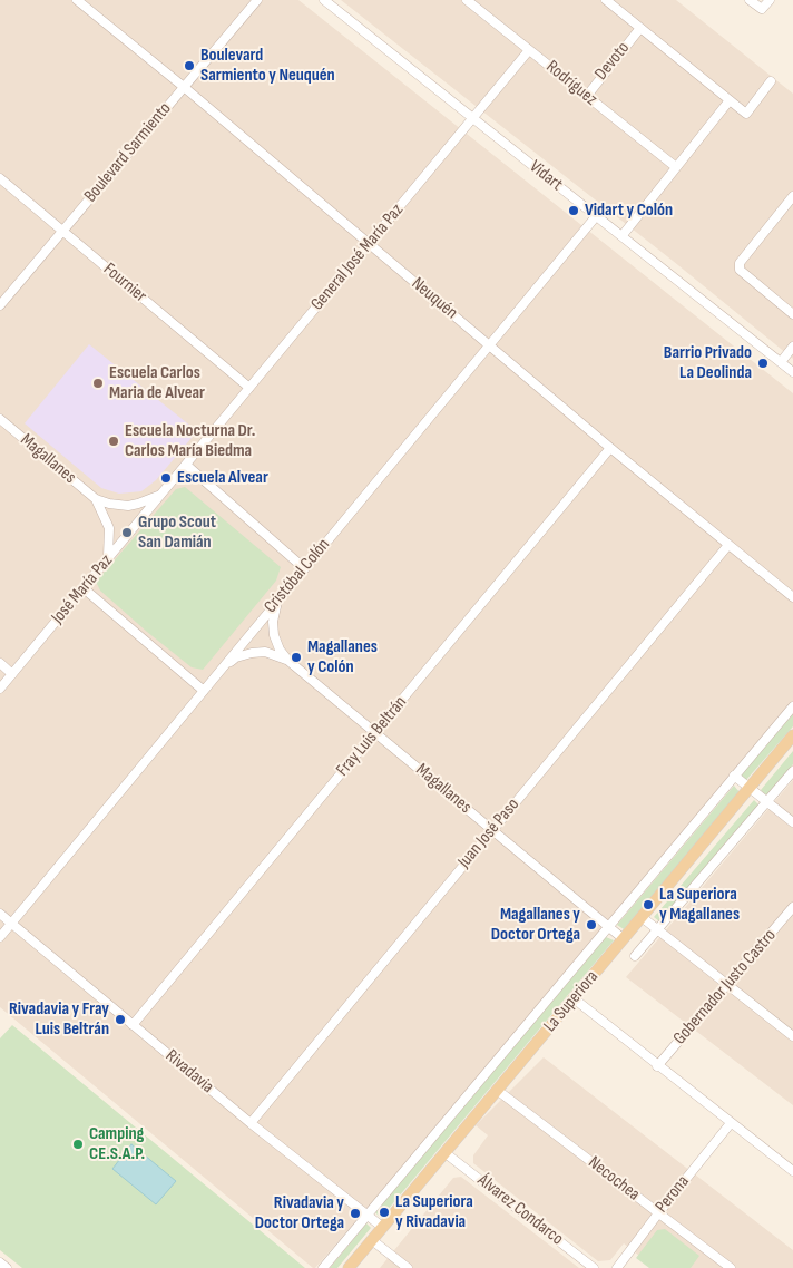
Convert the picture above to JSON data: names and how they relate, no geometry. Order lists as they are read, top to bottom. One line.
{"streets":{"main road":["La Superiora"],"street":["Devoto","Rodríguez","Boulevard Sarmiento","Vidart","General José María Paz","Fournier","Neuquén","Magallanes","Cristóbal Colón","José María Paz","Fray Luis Beltrán","Juan José Paso","Gobernador Justo Castro","Rivadavia","Necochea","Perona","Álvarez Condarco"]},"crossings":[["Devoto","Rodríguez"],["Rodríguez","General José María Paz"],["Boulevard Sarmiento","Fournier"],["Boulevard Sarmiento","Neuquén"],["Vidart","General José María Paz"],["Vidart","Cristóbal Colón"],["General José María Paz","Fournier"],["General José María Paz","Neuquén"],["General José María Paz","José María Paz"],["Neuquén","Cristóbal Colón"],["Neuquén","Fray Luis Beltrán"],["Neuquén","Juan José Paso"],["Magallanes","Cristóbal Colón"],["Magallanes","Fray Luis Beltrán"],["Magallanes","Juan José Paso"],["Magallanes","La Superiora"],["Cristóbal Colón","Rivadavia"],["Fray Luis Beltrán","Rivadavia"],["Juan José Paso","Rivadavia"],["La Superiora","Rivadavia"],["La Superiora","Necochea"],["La Superiora","Álvarez Condarco"],["Necochea","Perona"]],"places":["Boulevard Sarmiento y Neuquén","Vidart y Colón","Barrio Privado La Deolinda","Escuela Carlos Maria de Alvear","Escuela Nocturna Dr. Carlos María Biedma","Escuela Alvear","Grupo Scout San Damián","Magallanes y Colón","La Superiora y Magallanes","Magallanes y Doctor Ortega","Rivadavia y Fray Luis Beltrán","Camping CE.S.A.P.","La Superiora y Rivadavia","Rivadavia y Doctor Ortega"]}
